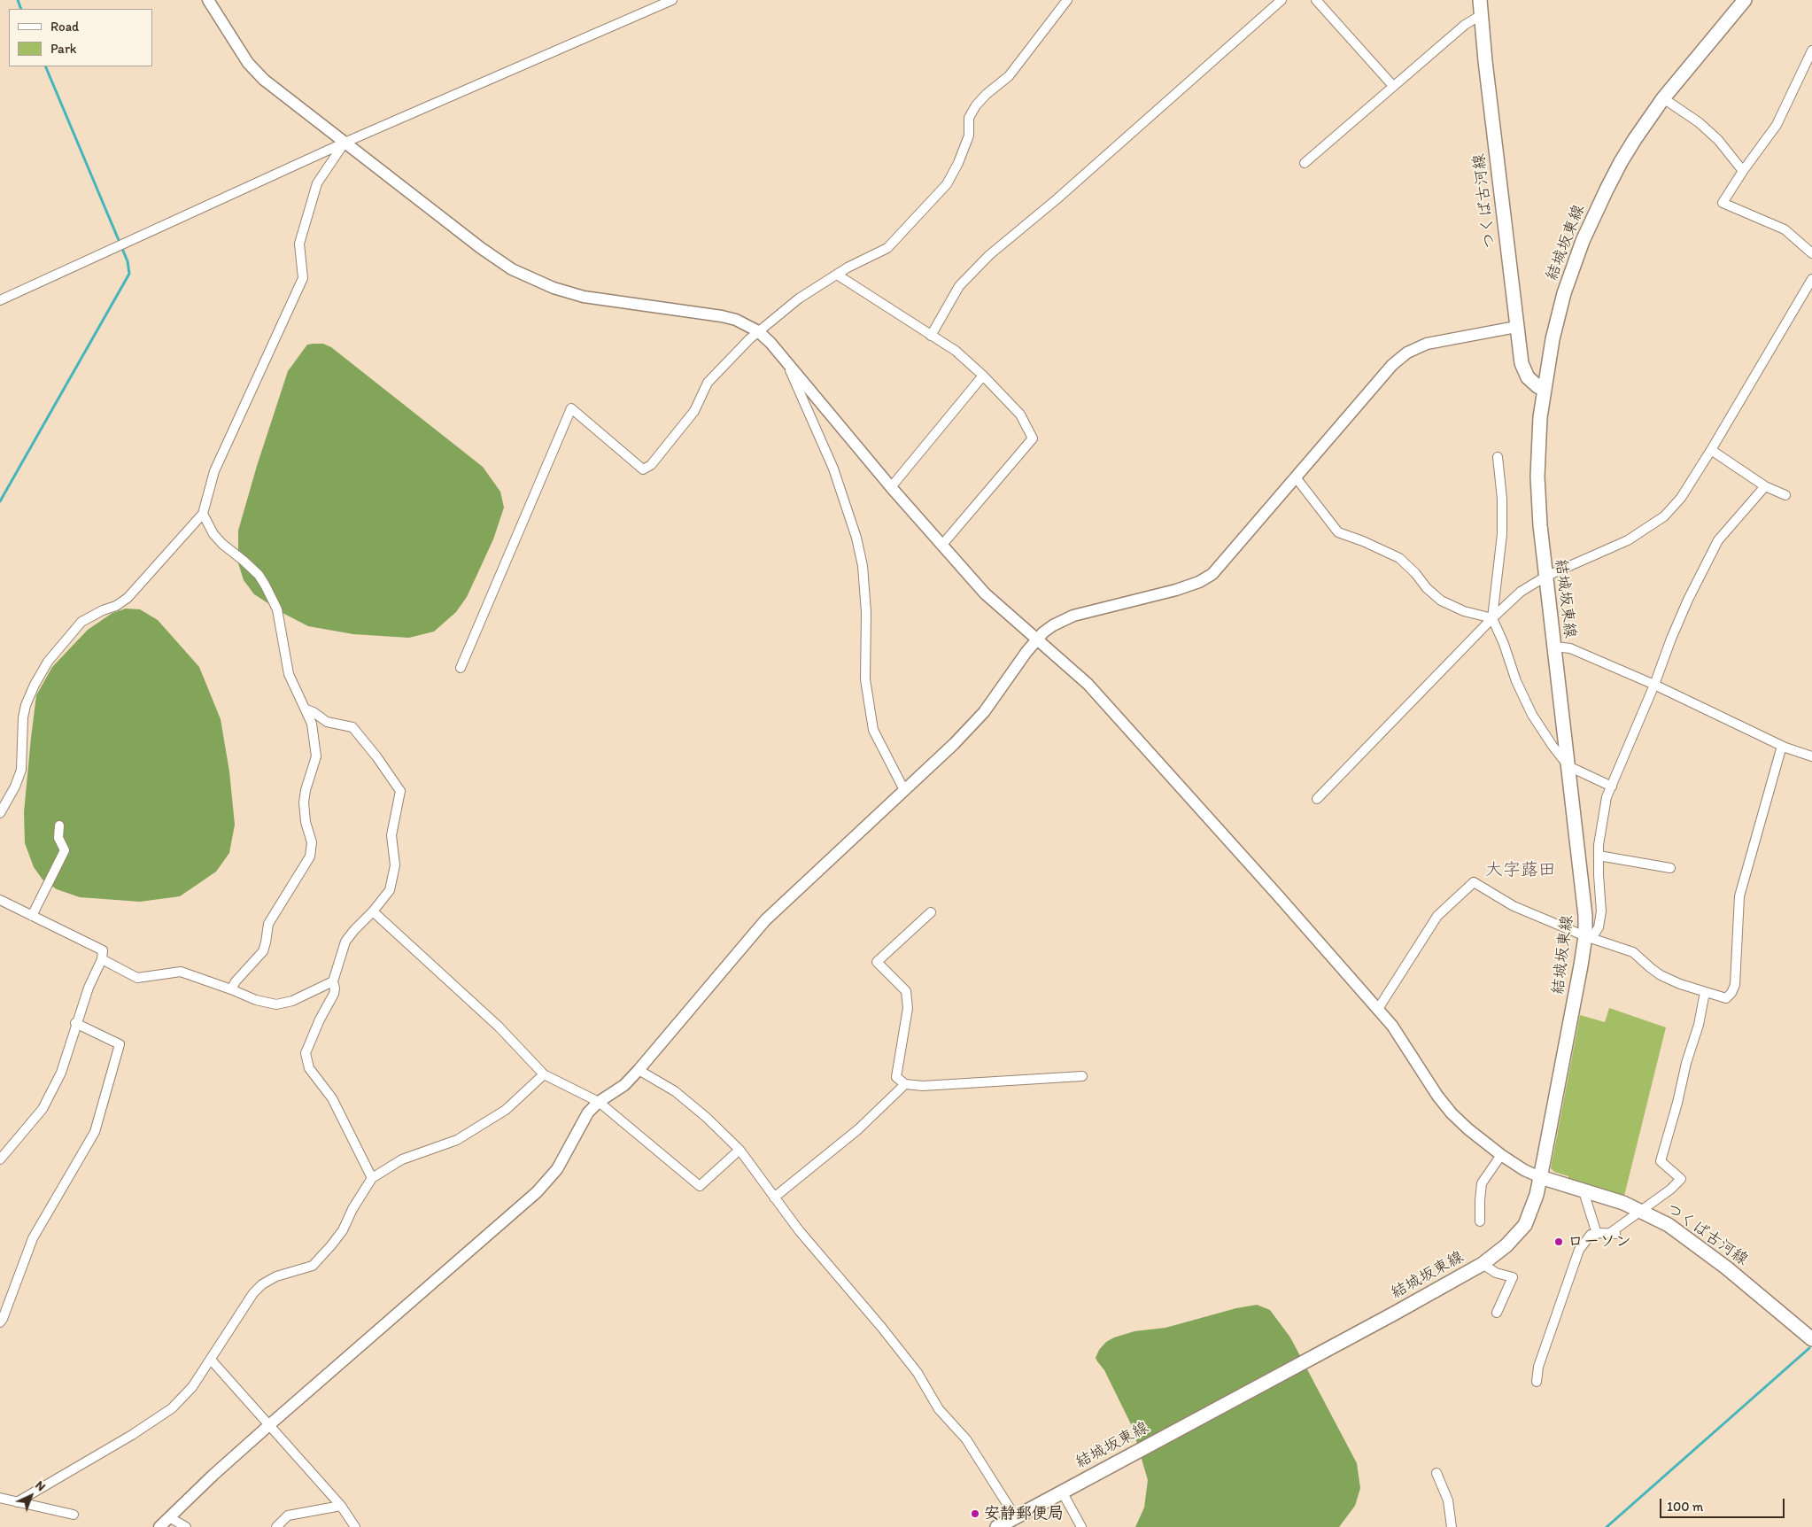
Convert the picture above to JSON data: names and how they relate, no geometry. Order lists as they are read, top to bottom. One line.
{"streets":{"main road":["つくば古河線","結城坂東線"]},"crossings":[["つくば古河線","結城坂東線"]],"districts":["大字蕗田"],"places":["ローソン","安静郵便局"],"legend":["Road","Park"],"scale_bar":"100 m","north":"top right"}
